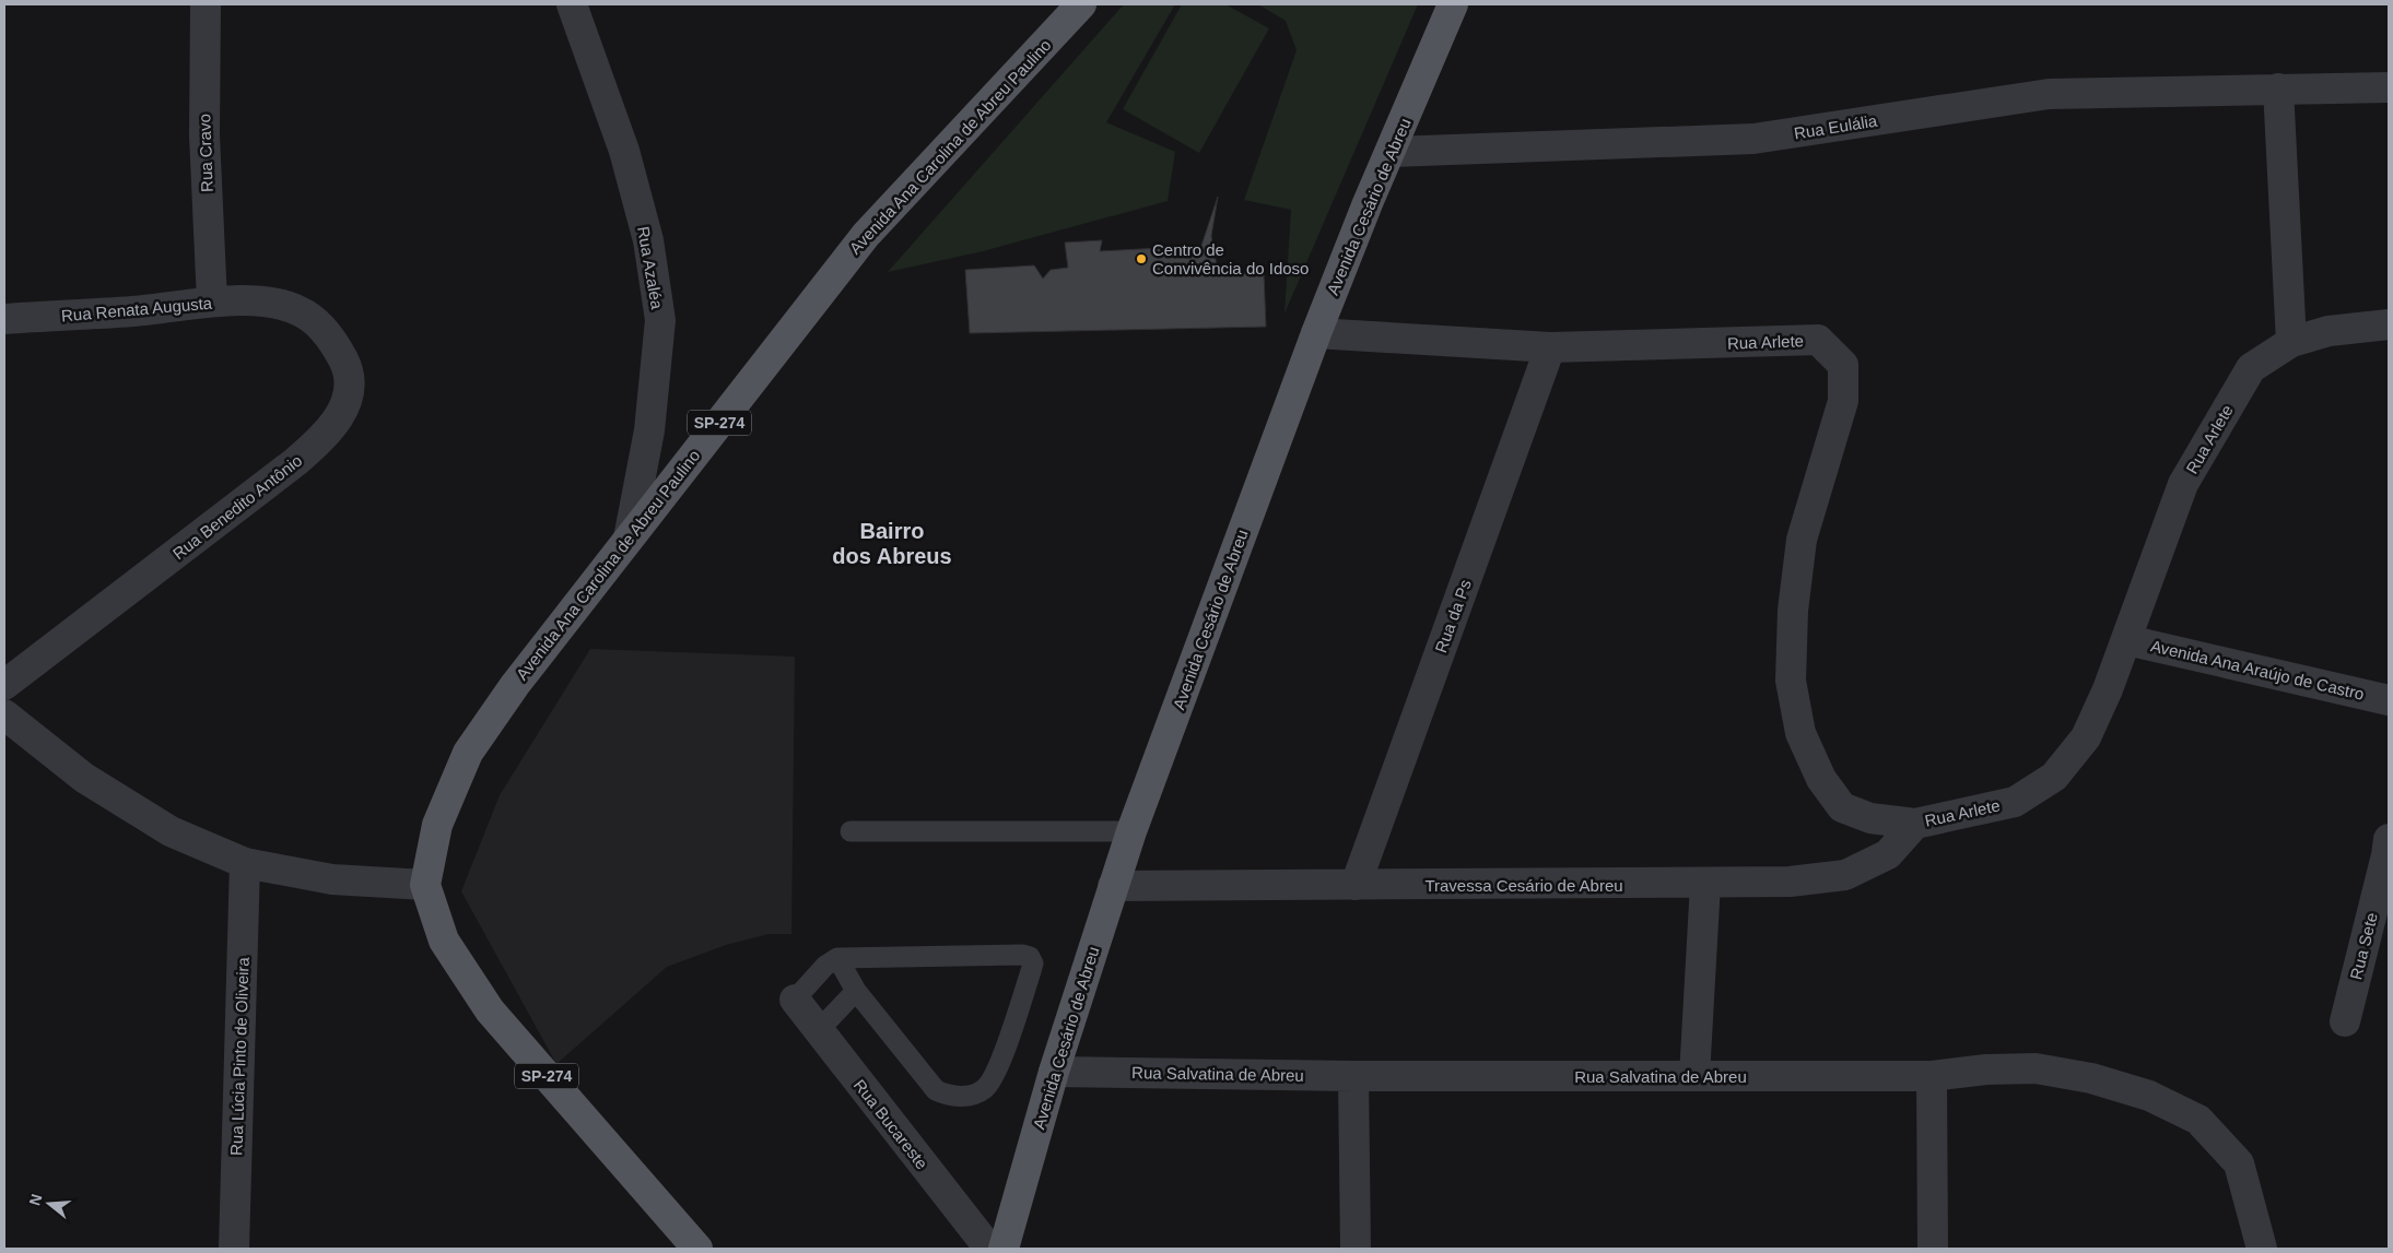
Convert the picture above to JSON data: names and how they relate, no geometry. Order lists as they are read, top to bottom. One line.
{"streets":{"main road":["Avenida Ana Carolina de Abreu Paulino","Avenida Cesário de Abreu","SP-274"],"street":["Rua Eulália","Rua Cravo","Rua Azaléa","Rua Renata Augusta","Rua Arlete","Rua Benedito Antônio","Rua da Ps","Avenida Ana Araújo de Castro","Travessa Cesário de Abreu","Rua Sete","Rua Lúcia Pinto de Oliveira","Rua Salvatina de Abreu","Rua Bucareste"]},"crossings":[["Rua Eulália","Avenida Cesário de Abreu"],["Avenida Ana Carolina de Abreu Paulino","Rua Azaléa"],["Avenida Ana Carolina de Abreu Paulino","SP-274"],["Rua Cravo","Rua Renata Augusta"],["Avenida Cesário de Abreu","Rua Arlete"],["Avenida Cesário de Abreu","Travessa Cesário de Abreu"],["Avenida Cesário de Abreu","Rua Salvatina de Abreu"],["Rua Renata Augusta","Rua Benedito Antônio"],["Rua Arlete","Rua da Ps"],["Rua Arlete","Avenida Ana Araújo de Castro"],["Rua Arlete","Travessa Cesário de Abreu"],["Rua da Ps","Travessa Cesário de Abreu"]],"districts":["Bairro dos Abreus"],"places":["Centro de Convivência do Idoso"],"north":"left"}
